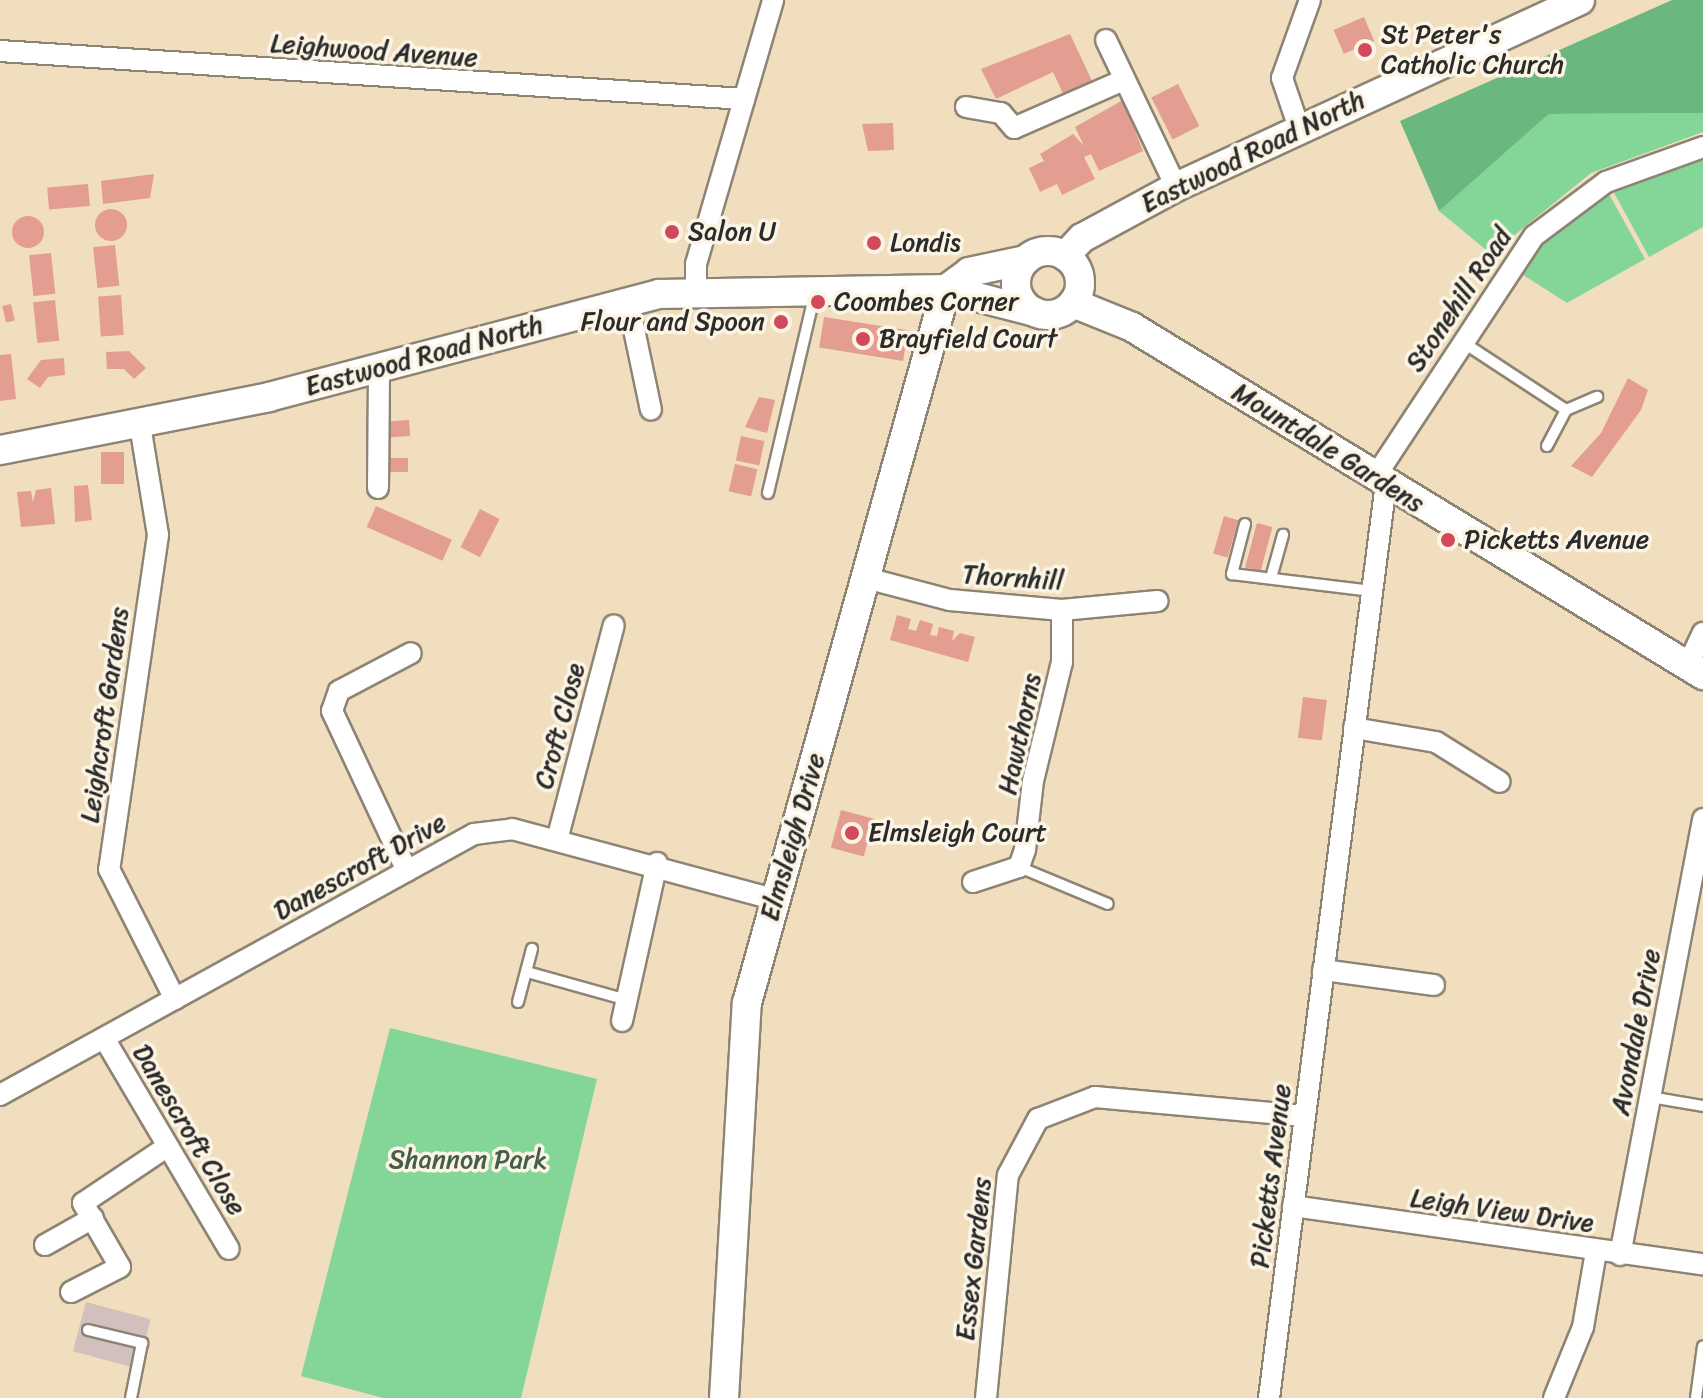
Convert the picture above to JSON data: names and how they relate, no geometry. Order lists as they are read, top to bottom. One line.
{"streets":{"street":["Leighwood Avenue","Eastwood Road North","Stonehill Road","Mountdale Gardens","Thornhill","Leighcroft Gardens","Croft Close","Hawthorns","Elmsleigh Drive","Danescroft Drive","Avondale Drive","Danescroft Close","Picketts Avenue","Leigh View Drive","Essex Gardens"]},"crossings":[["Eastwood Road North","Mountdale Gardens"],["Eastwood Road North","Leighcroft Gardens"],["Eastwood Road North","Elmsleigh Drive"],["Stonehill Road","Mountdale Gardens"],["Stonehill Road","Picketts Avenue"],["Mountdale Gardens","Picketts Avenue"],["Thornhill","Hawthorns"],["Thornhill","Elmsleigh Drive"],["Leighcroft Gardens","Danescroft Drive"],["Croft Close","Danescroft Drive"],["Elmsleigh Drive","Danescroft Drive"],["Danescroft Drive","Danescroft Close"],["Avondale Drive","Leigh View Drive"],["Picketts Avenue","Leigh View Drive"],["Picketts Avenue","Essex Gardens"]],"parks":["Shannon Park"],"places":["St Peter's Catholic Church","Salon U","Londis","Coombes Corner","Flour and Spoon","Brayfield Court","Picketts Avenue","Elmsleigh Court"]}
